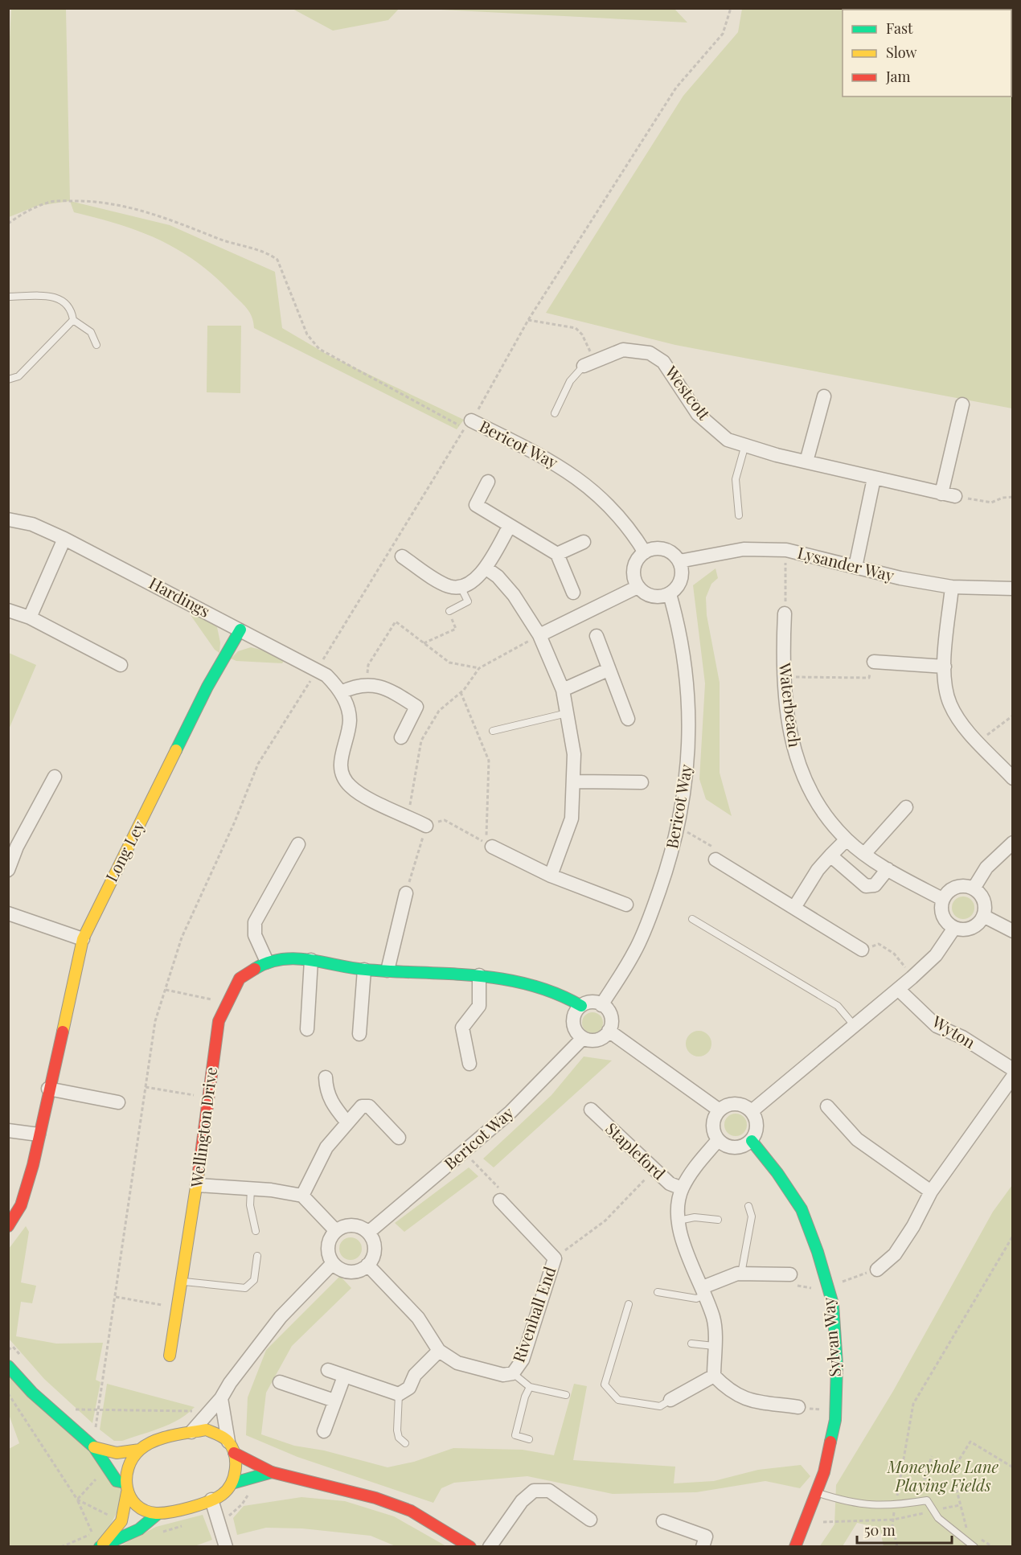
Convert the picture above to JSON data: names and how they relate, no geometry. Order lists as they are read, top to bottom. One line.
{"streets":{"street":["Westcott","Bericot Way","Lysander Way","Hardings","Waterbeach","Long Ley","Wyton","Wellington Drive","Stapleford","Rivenhall End","Sylvan Way"]},"crossings":[["Bericot Way","Lysander Way"],["Bericot Way","Wellington Drive"],["Bericot Way","Rivenhall End"],["Hardings","Long Ley"]],"parks":["Moneyhole Lane Playing Fields"],"legend":["Fast","Slow","Jam"],"scale_bar":"50 m"}
